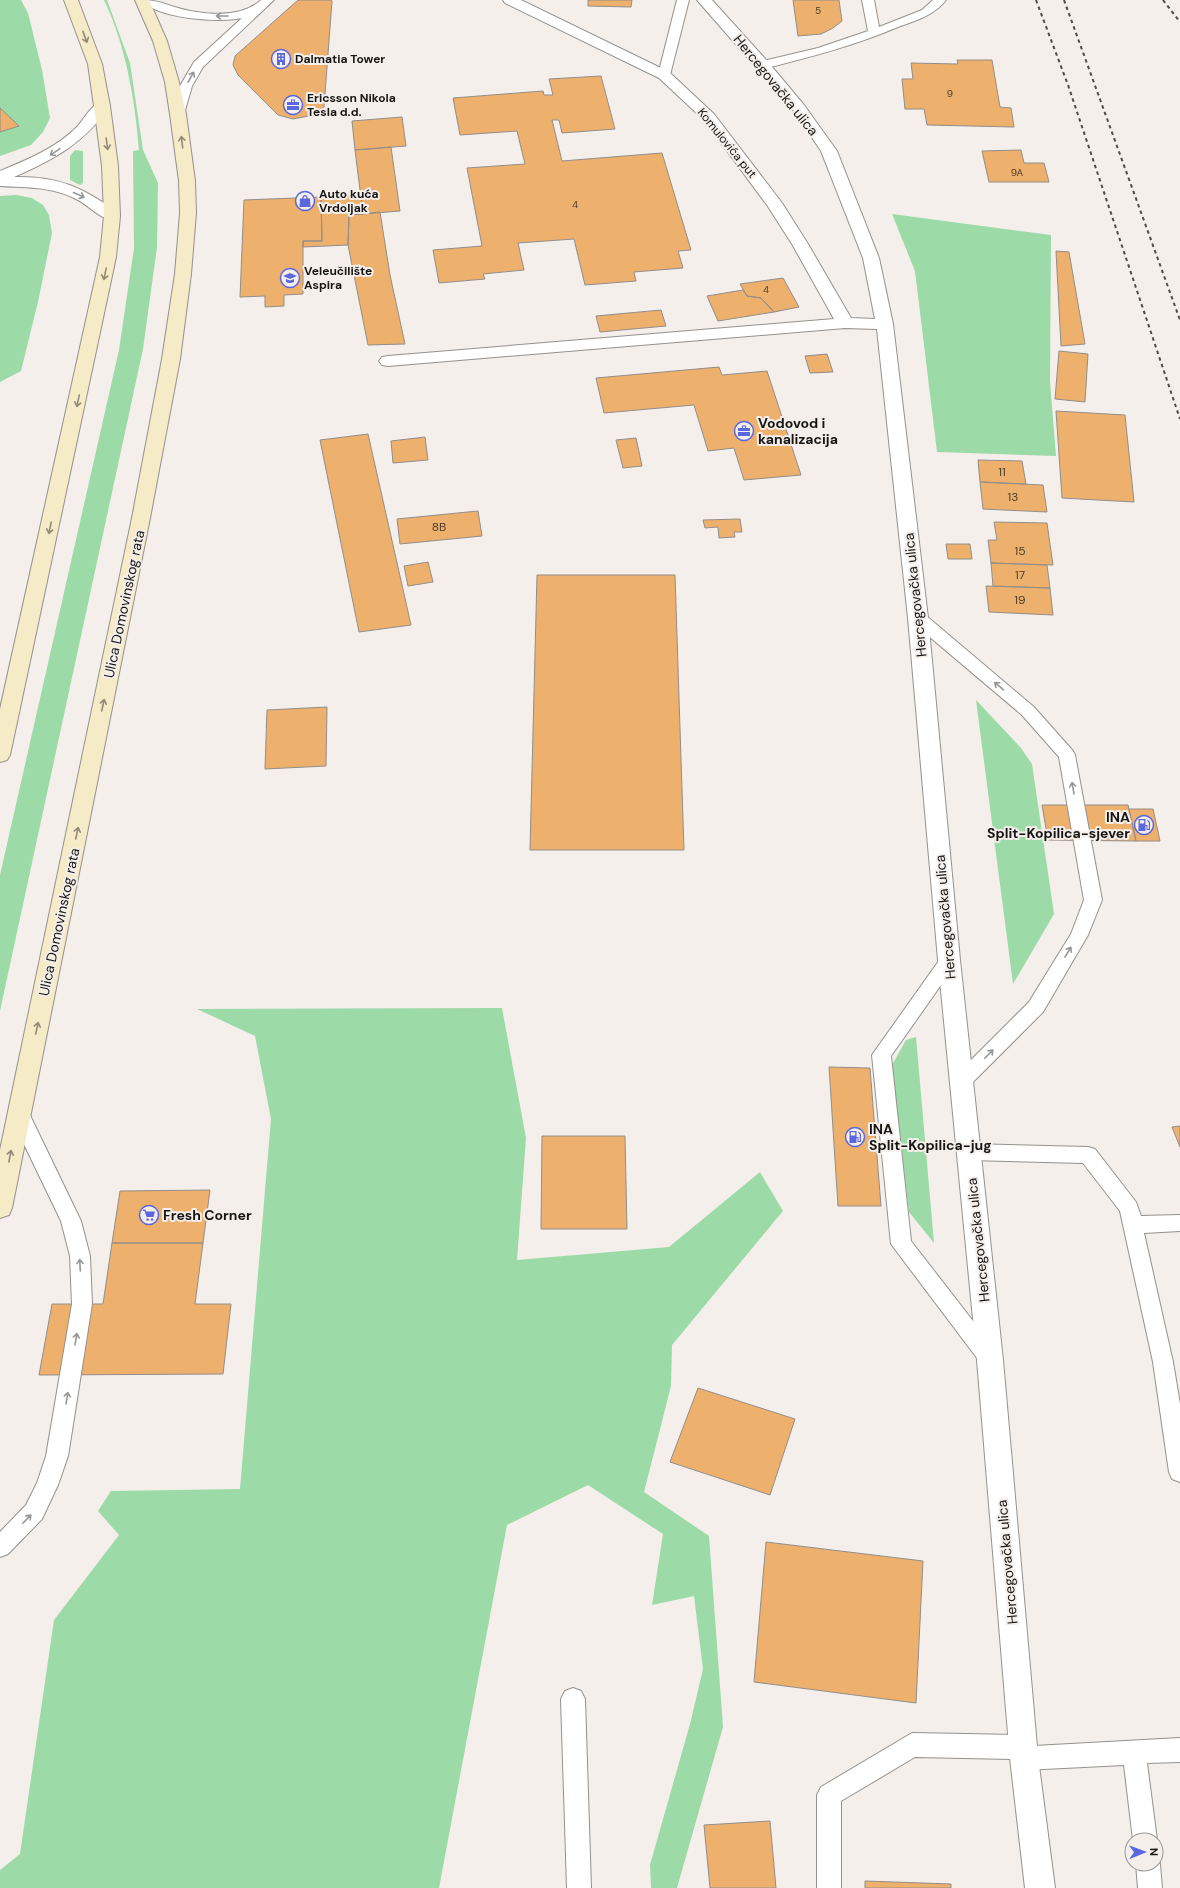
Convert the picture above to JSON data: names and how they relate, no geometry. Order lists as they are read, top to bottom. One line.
{"streets":{"main road":["Ulica Domovinskog rata"],"street":["Hercegovačka ulica","Komulovića put"]},"places":{"building":["Dalmatia Tower"],"office":["Ericsson Nikola Tesla d.d.","Vodovod i kanalizacija"],"shop":["Auto kuća Vrdoljak"],"school or university":["Veleučilište Aspira"],"fuel station":["INA Split-Kopilica-sjever","INA Split-Kopilica-jug"],"supermarket":["Fresh Corner"]},"house_numbers":["5","9","9A","4","4","11","13","8B","15","17","19"],"north":"right"}
